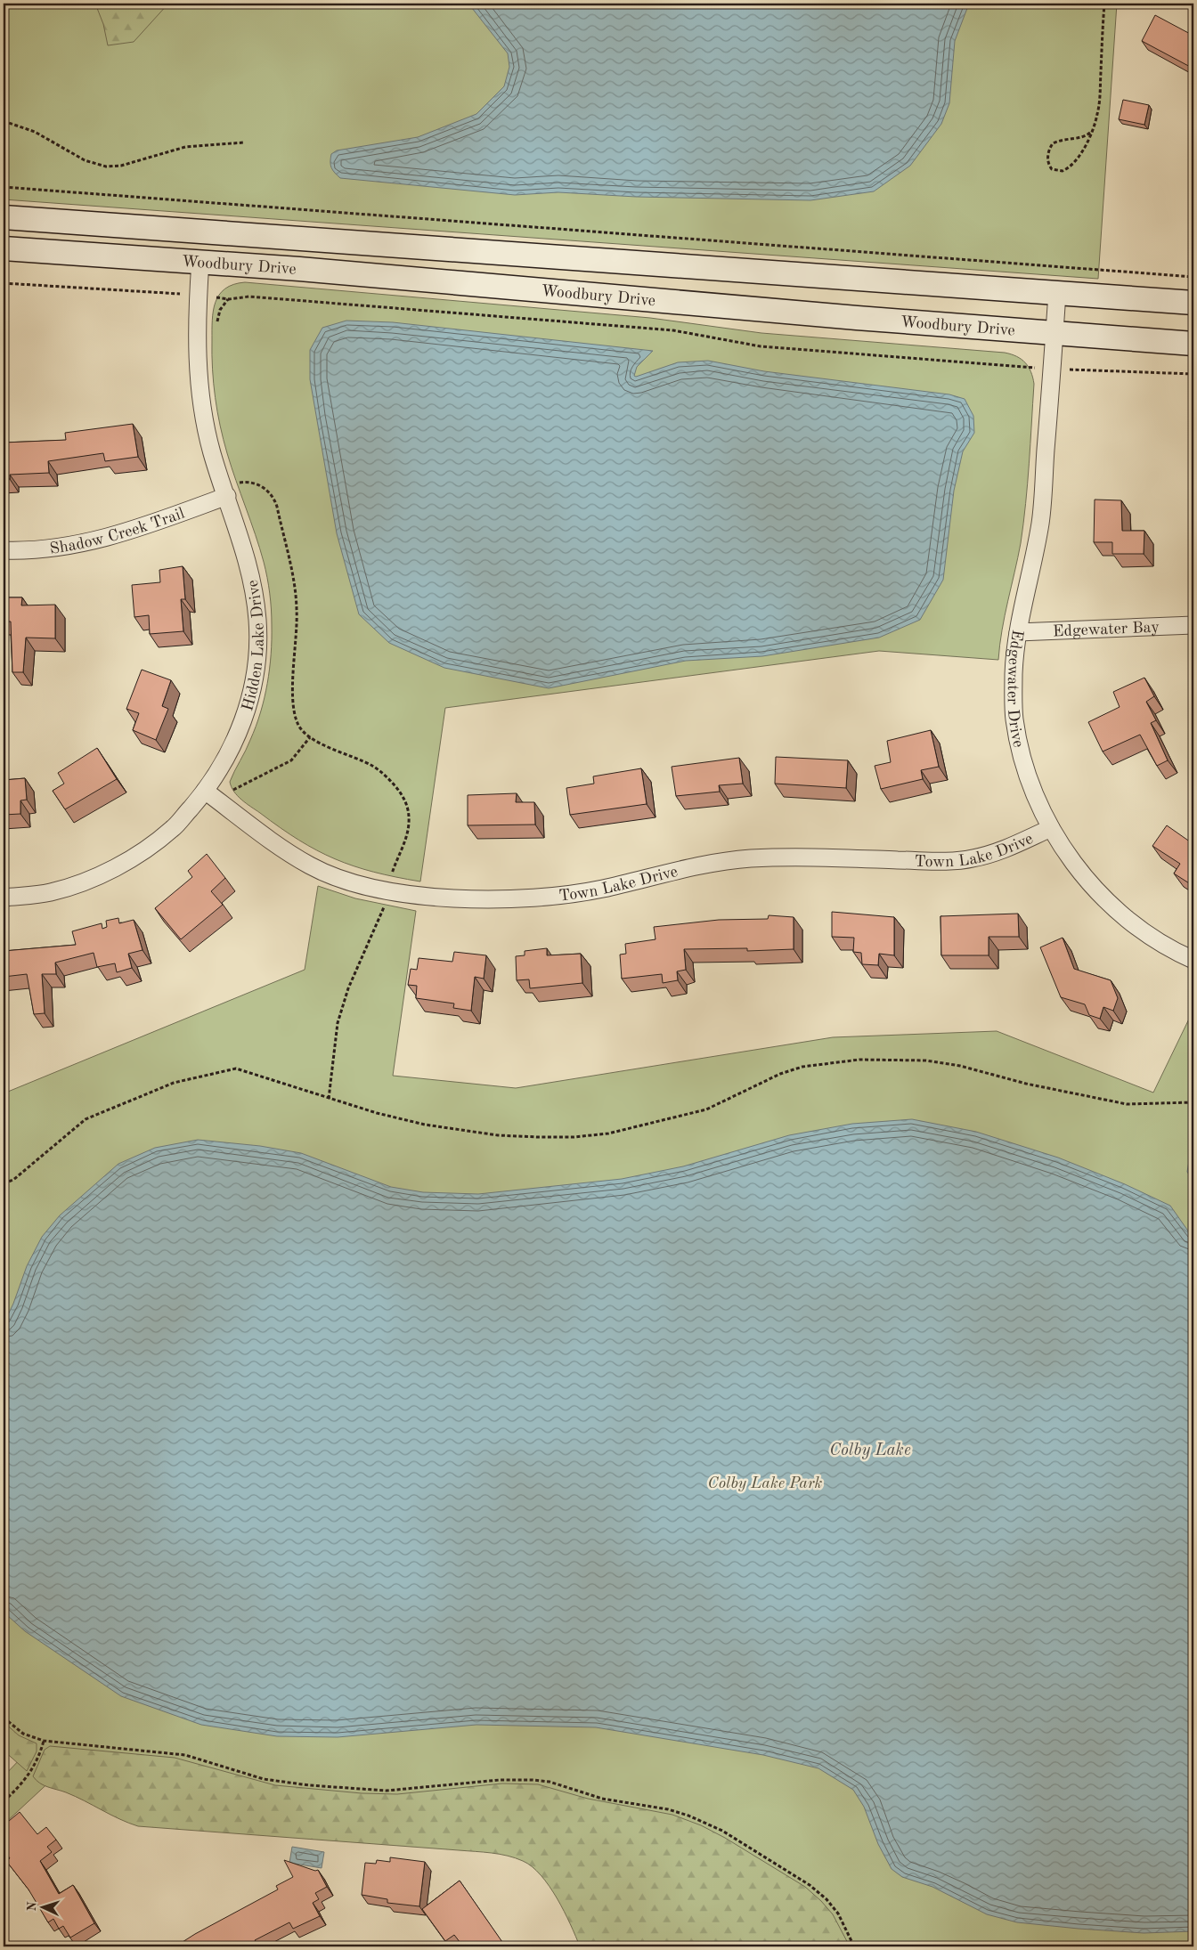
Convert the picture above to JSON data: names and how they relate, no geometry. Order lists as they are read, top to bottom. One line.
{"streets":{"main road":["Woodbury Drive"],"street":["Shadow Creek Trail","Edgewater Bay","Hidden Lake Drive","Edgewater Drive","Town Lake Drive"]},"crossings":[["Woodbury Drive","Hidden Lake Drive"],["Woodbury Drive","Edgewater Drive"],["Shadow Creek Trail","Hidden Lake Drive"],["Edgewater Bay","Edgewater Drive"],["Hidden Lake Drive","Town Lake Drive"],["Edgewater Drive","Town Lake Drive"]],"water":["Colby Lake"],"parks":["Colby Lake Park"],"north":"left"}
